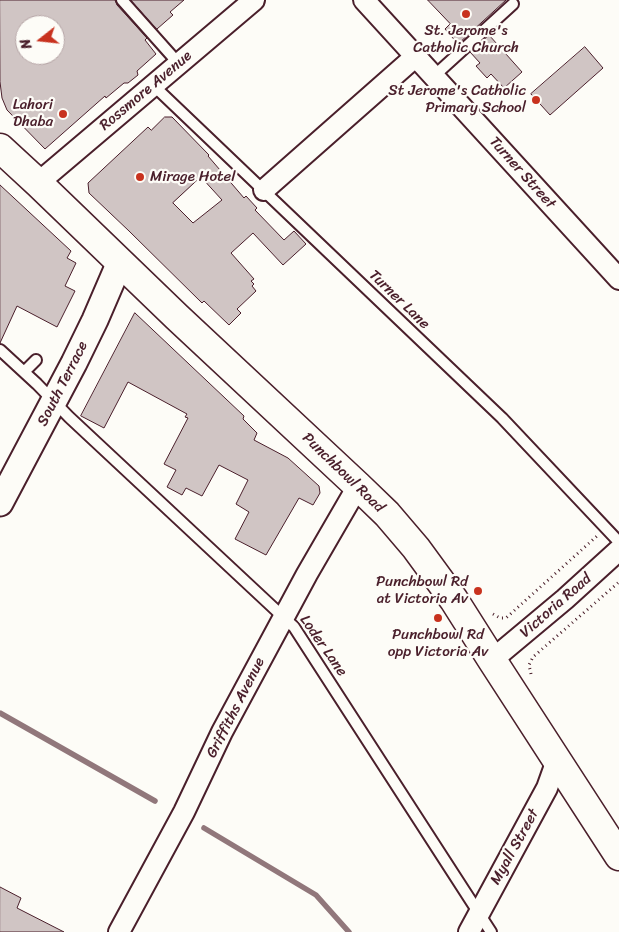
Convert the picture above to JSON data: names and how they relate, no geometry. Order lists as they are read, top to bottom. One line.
{"streets":{"main road":["Punchbowl Road"],"street":["Rossmore Avenue","Turner Street","South Terrace","Victoria Road","Griffiths Avenue","Myall Street"],"lane":["Turner Lane","Loder Lane"]},"crossings":[["Rossmore Avenue","Turner Lane"],["Rossmore Avenue","Punchbowl Road"],["Turner Lane","Victoria Road"],["South Terrace","Punchbowl Road"],["South Terrace","Loder Lane"],["Punchbowl Road","Victoria Road"],["Punchbowl Road","Griffiths Avenue"],["Punchbowl Road","Myall Street"],["Loder Lane","Griffiths Avenue"],["Loder Lane","Myall Street"]],"places":["St. Jerome's Catholic Church","St Jerome's Catholic Primary School","Lahori Dhaba","Mirage Hotel","Punchbowl Rd at Victoria Av","Punchbowl Rd opp Victoria Av"],"north":"left"}
